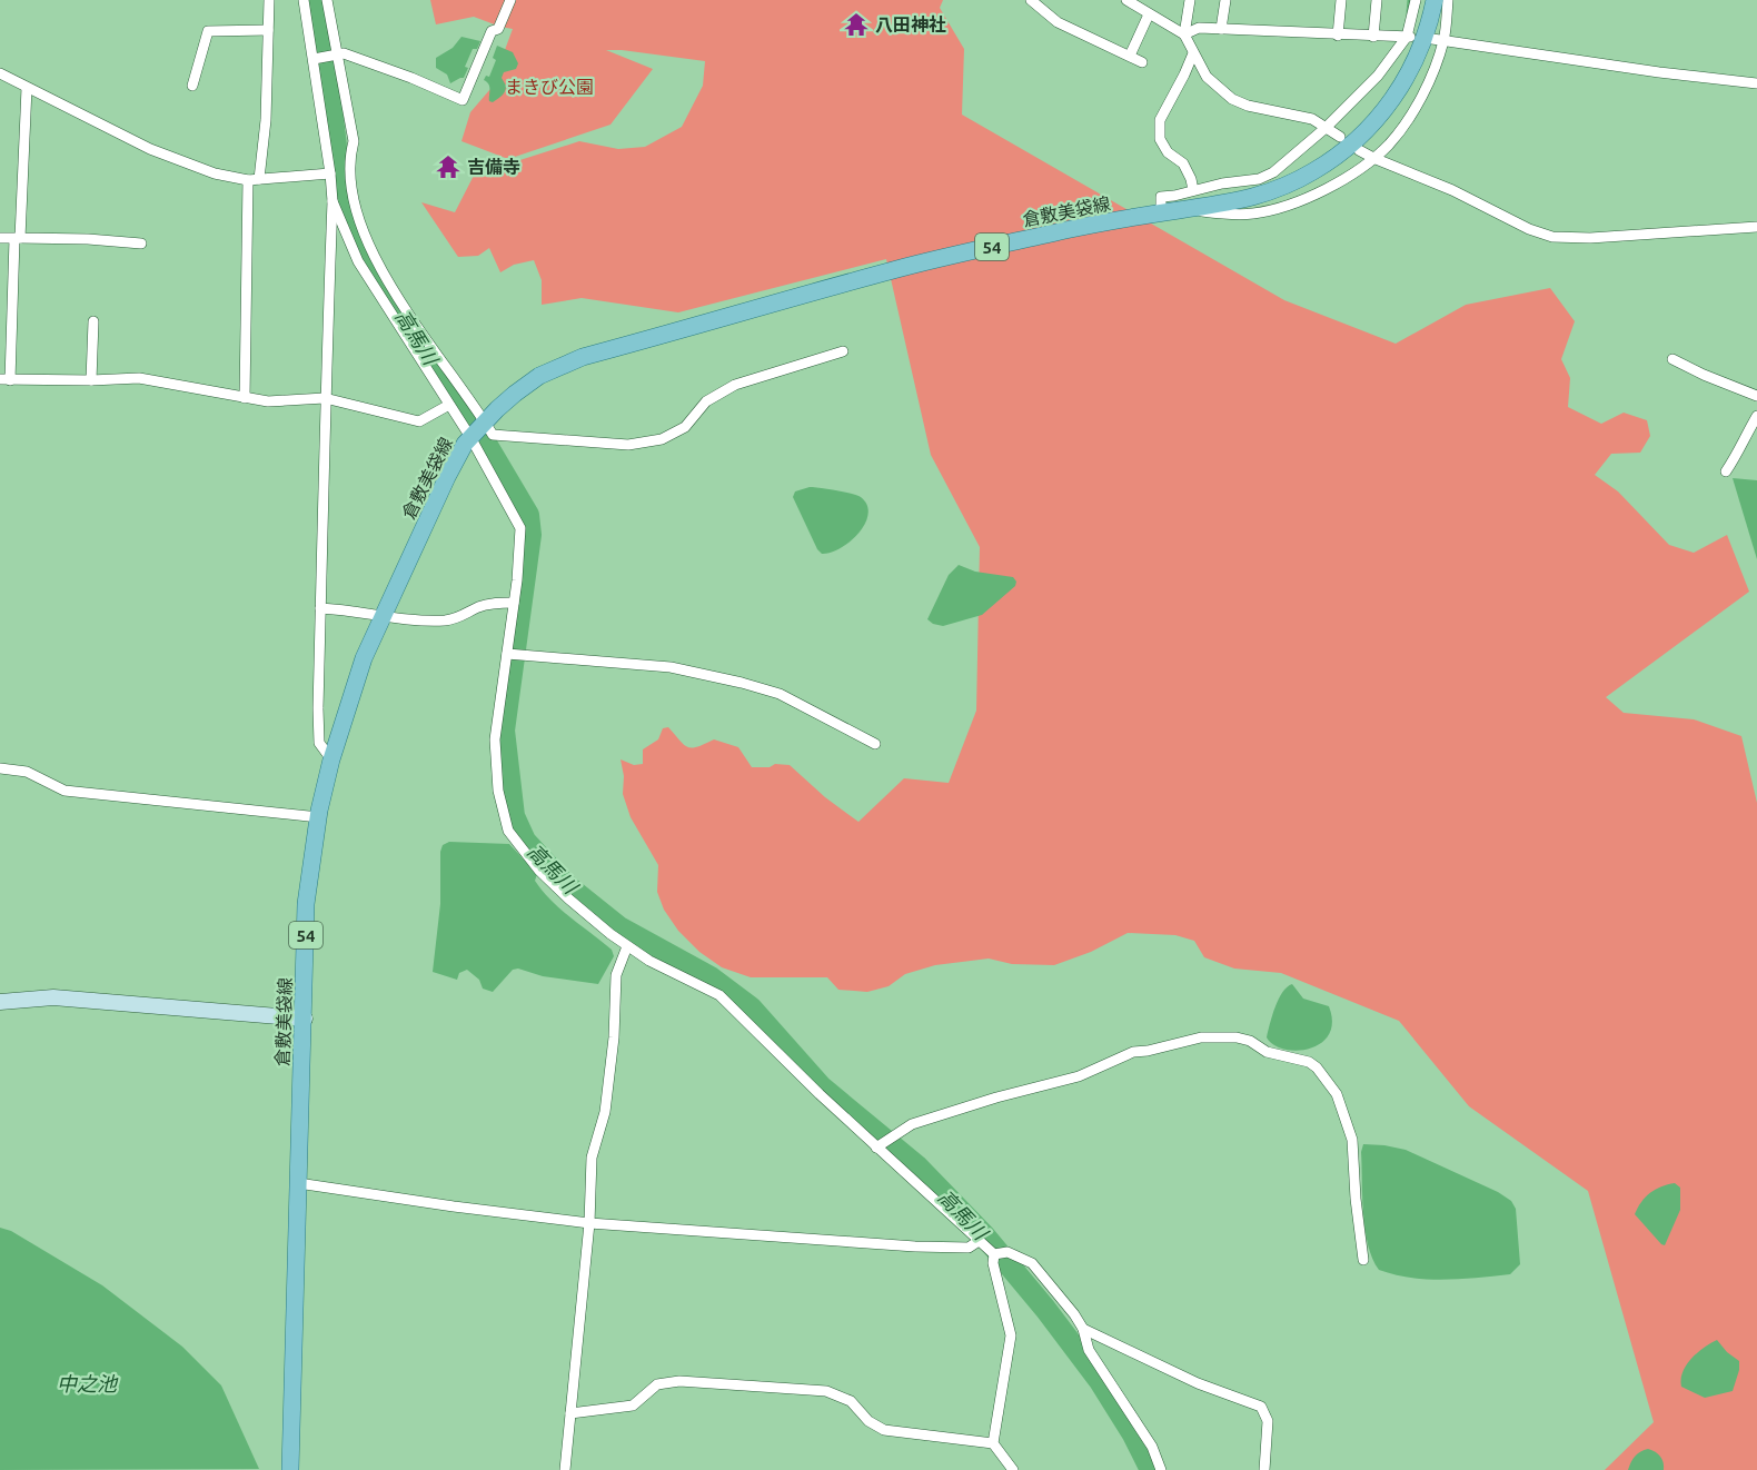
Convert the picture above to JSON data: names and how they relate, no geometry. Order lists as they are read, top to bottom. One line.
{"streets":{"main road":["倉敷美袋線","54"]},"water":["高馬川","中之池"],"parks":["まきび公園"],"places":{"temple":["八田神社","吉備寺"]}}
